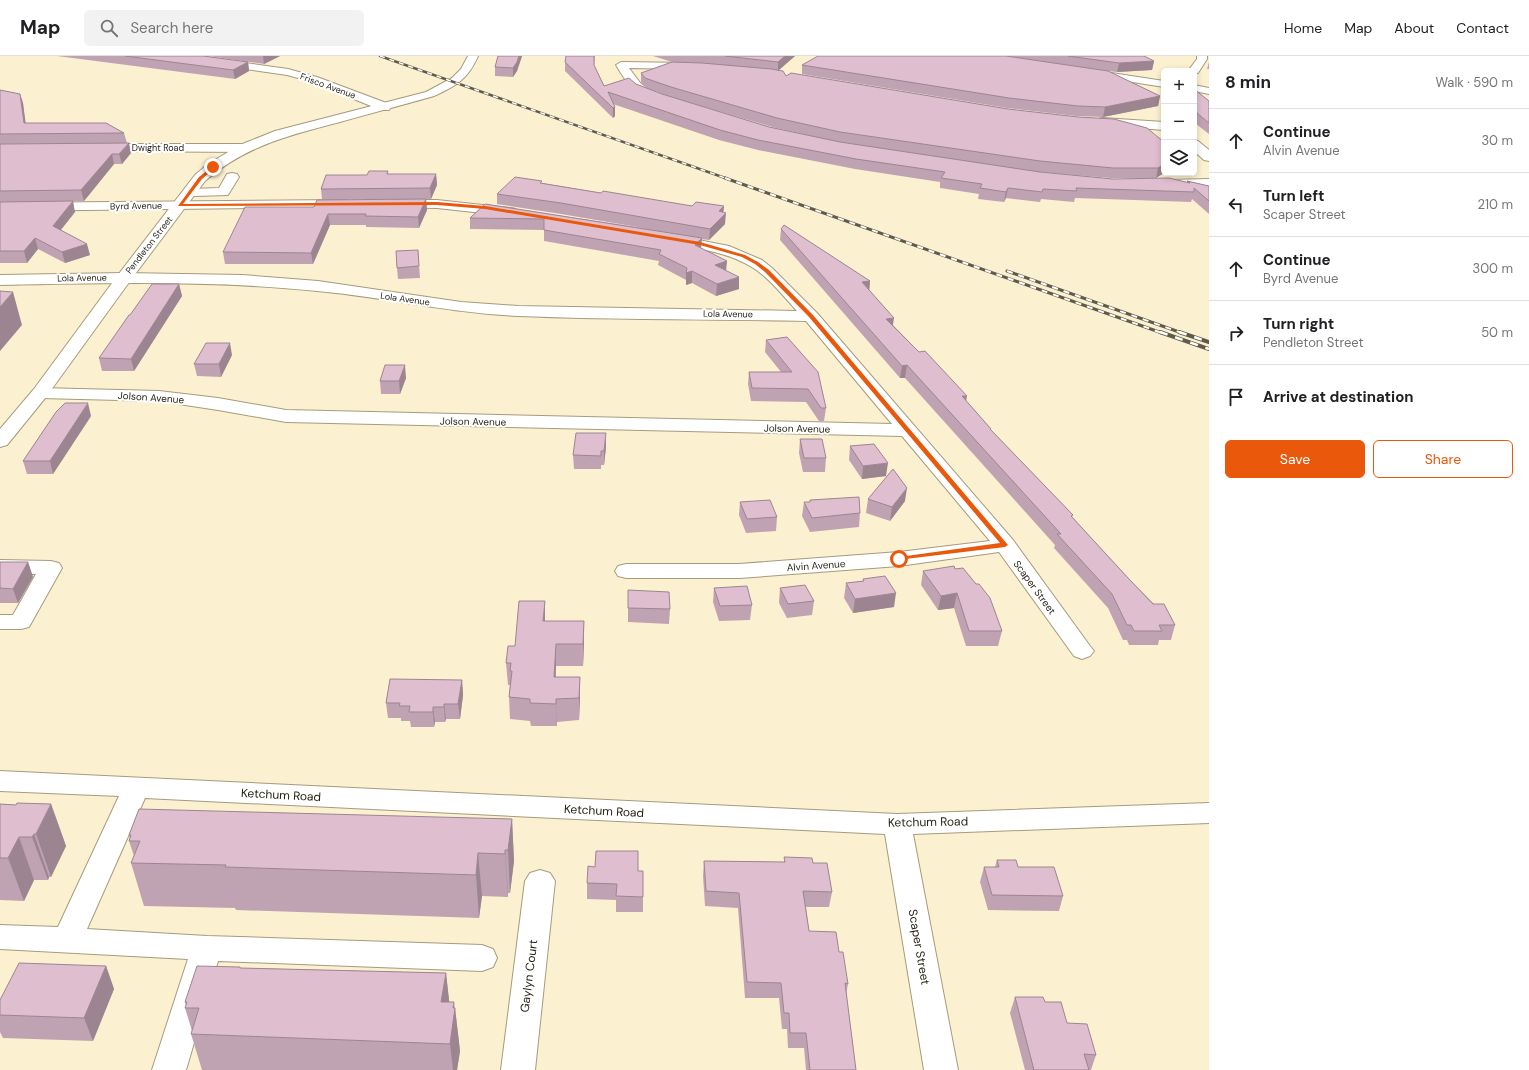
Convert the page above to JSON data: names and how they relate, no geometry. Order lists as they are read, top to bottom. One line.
{"streets":{"street":["Frisco Avenue","Dwight Road","Byrd Avenue","Pendleton Street","Lola Avenue","Jolson Avenue","Alvin Avenue","Scaper Street","Ketchum Road","Gaylyn Court"]},"crossings":[["Frisco Avenue","Pendleton Street"],["Dwight Road","Pendleton Street"],["Byrd Avenue","Pendleton Street"],["Pendleton Street","Lola Avenue"],["Pendleton Street","Jolson Avenue"],["Lola Avenue","Scaper Street"],["Jolson Avenue","Scaper Street"],["Alvin Avenue","Scaper Street"],["Scaper Street","Ketchum Road"]],"page":{"header":"Map","search":"Search here","nav":["Home","Map","About","Contact"],"heading":["8 min","Walk · 590 m"],"map_buttons":["+","−"],"list":[["Continue","Alvin Avenue","30 m"],["Turn left","Scaper Street","210 m"],["Continue","Byrd Avenue","300 m"],["Turn right","Pendleton Street","50 m"],"Arrive at destination"],"buttons":["Save","Share"]}}
